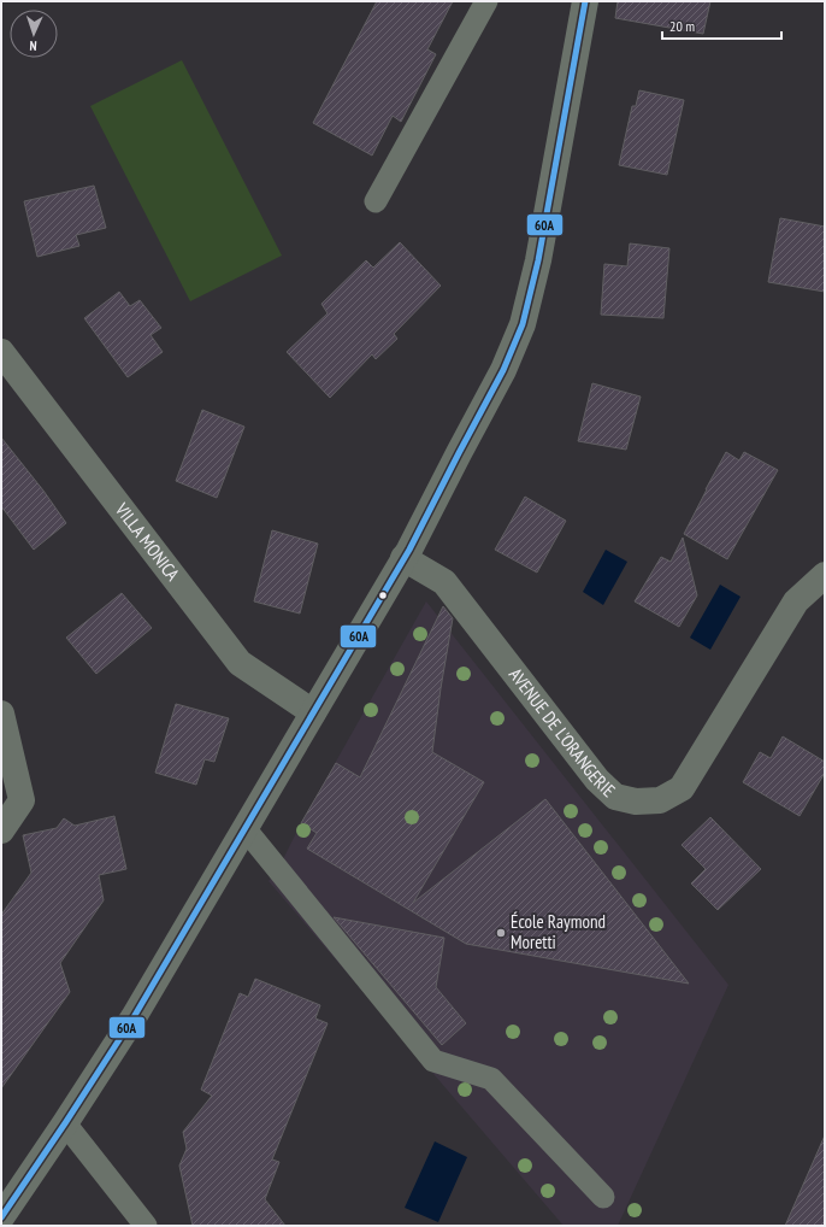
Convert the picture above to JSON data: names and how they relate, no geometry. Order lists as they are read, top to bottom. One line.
{"streets":{"street":["VILLA MONICA","AVENUE DE L'ORANGERIE"]},"places":["École Raymond Moretti"],"lines":["transit line 60A"],"scale_bar":"20 m","north":"bottom"}
